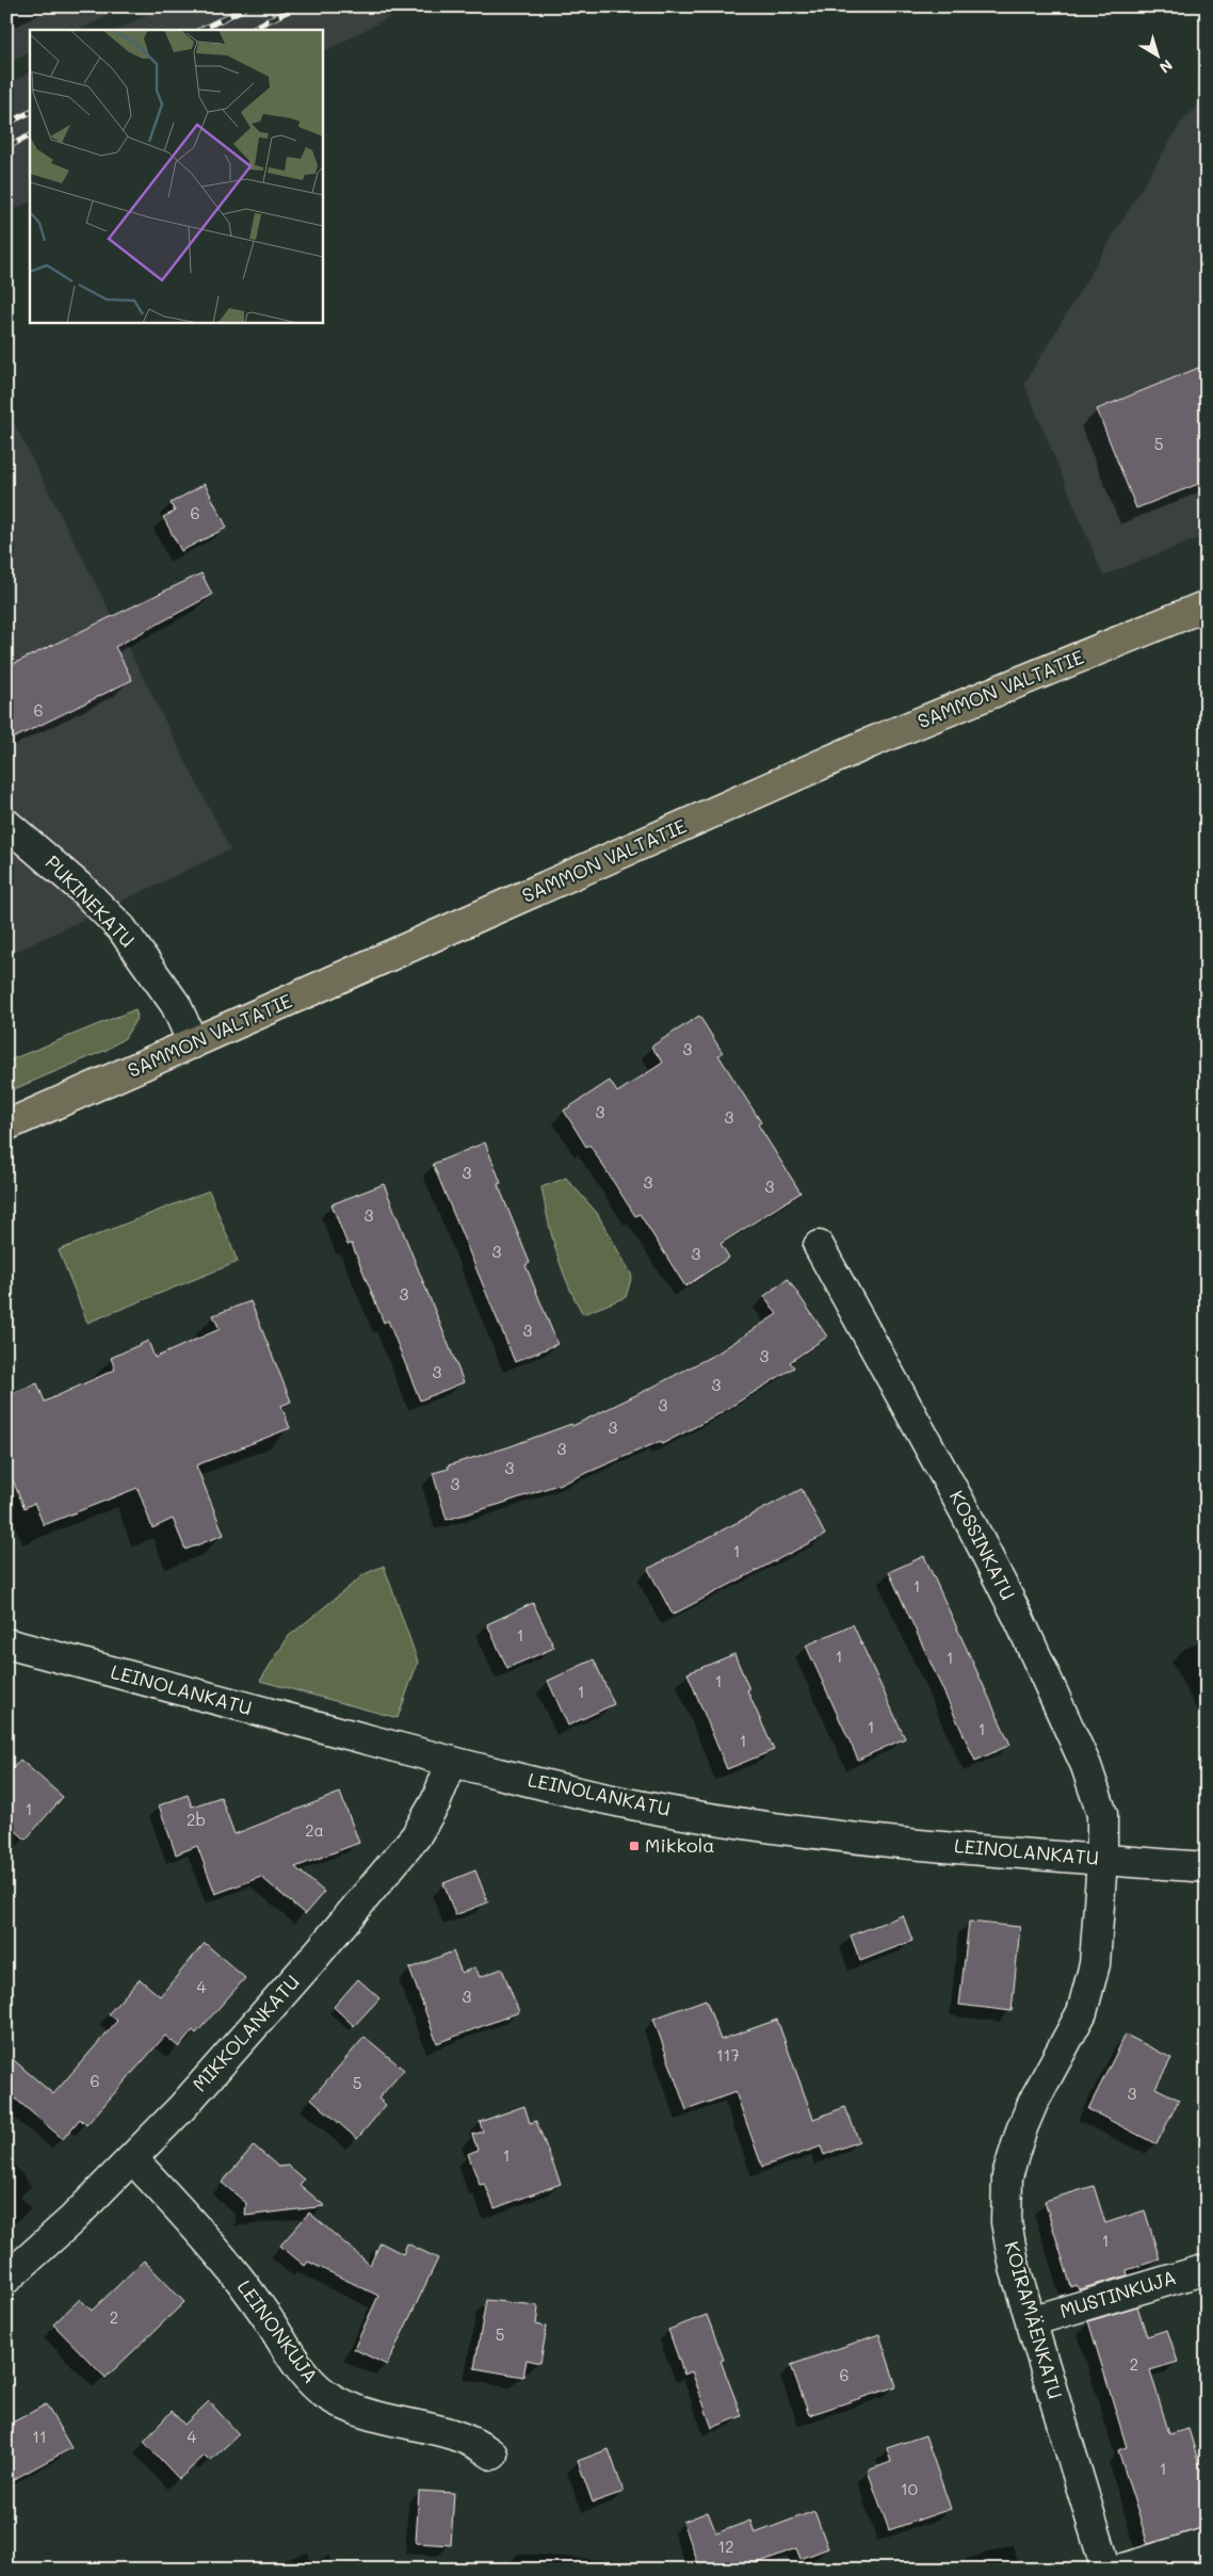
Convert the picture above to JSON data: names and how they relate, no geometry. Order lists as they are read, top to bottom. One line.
{"streets":{"main road":["SAMMON VALTATIE"],"street":["PUKINEKATU","KOSSINKATU","LEINOLANKATU","MIKKOLANKATU","MUSTINKUJA","KOIRAMÄENKATU","LEINONKUJA"]},"crossings":[["SAMMON VALTATIE","PUKINEKATU"],["KOSSINKATU","LEINOLANKATU"],["KOSSINKATU","KOIRAMÄENKATU"],["LEINOLANKATU","MIKKOLANKATU"],["LEINOLANKATU","KOIRAMÄENKATU"],["MIKKOLANKATU","LEINONKUJA"],["MUSTINKUJA","KOIRAMÄENKATU"]],"places":{"transit":["Mikkola"]},"house_numbers":["5","6","6","3","3","3","3","3","3","3","3","3","3","3","3","3","3","3","3","3","3","3","1","1","1","1","1","1","1","1","1","1","1","2b","2a","4","3","117","6","5","3","1","1","2","5","2","6","11","4","1","10","12"],"north":"bottom right"}
